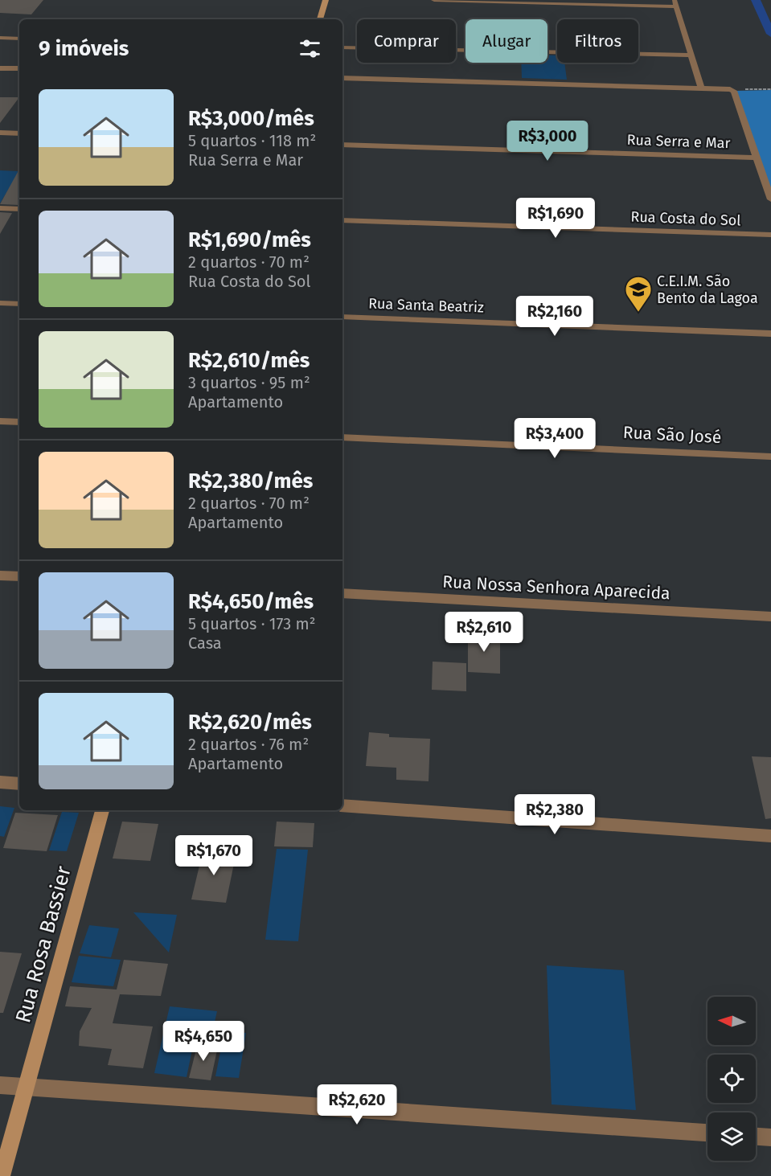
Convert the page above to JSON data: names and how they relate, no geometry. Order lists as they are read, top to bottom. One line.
{"streets":{"street":["Rua Serra e Mar","Rua Costa do Sol","Rua Santa Beatriz","Rua São José","Rua Nossa Senhora Aparecida","Rua Rosa Bassier"]},"places":{"school or university":["C.E.I.M. São Bento da Lagoa"]},"north":"left","page":{"chip":["Comprar","Alugar","Filtros"],"heading":"9 imóveis","list":[{"name":"R$3,000/mês","note":"5 quartos · 118 m² · Rua Serra e Mar"},{"name":"R$1,690/mês","note":"2 quartos · 70 m² · Rua Costa do Sol"},{"name":"R$2,610/mês","note":"3 quartos · 95 m² · Apartamento"},{"name":"R$2,380/mês","note":"2 quartos · 70 m² · Apartamento"},{"name":"R$4,650/mês","note":"5 quartos · 173 m² · Casa"},{"name":"R$2,620/mês","note":"2 quartos · 76 m² · Apartamento"}],"price":["R$3,000","R$1,690","R$2,160","R$3,400","R$2,610","R$2,380","R$1,670","R$4,650","R$2,620"]}}
